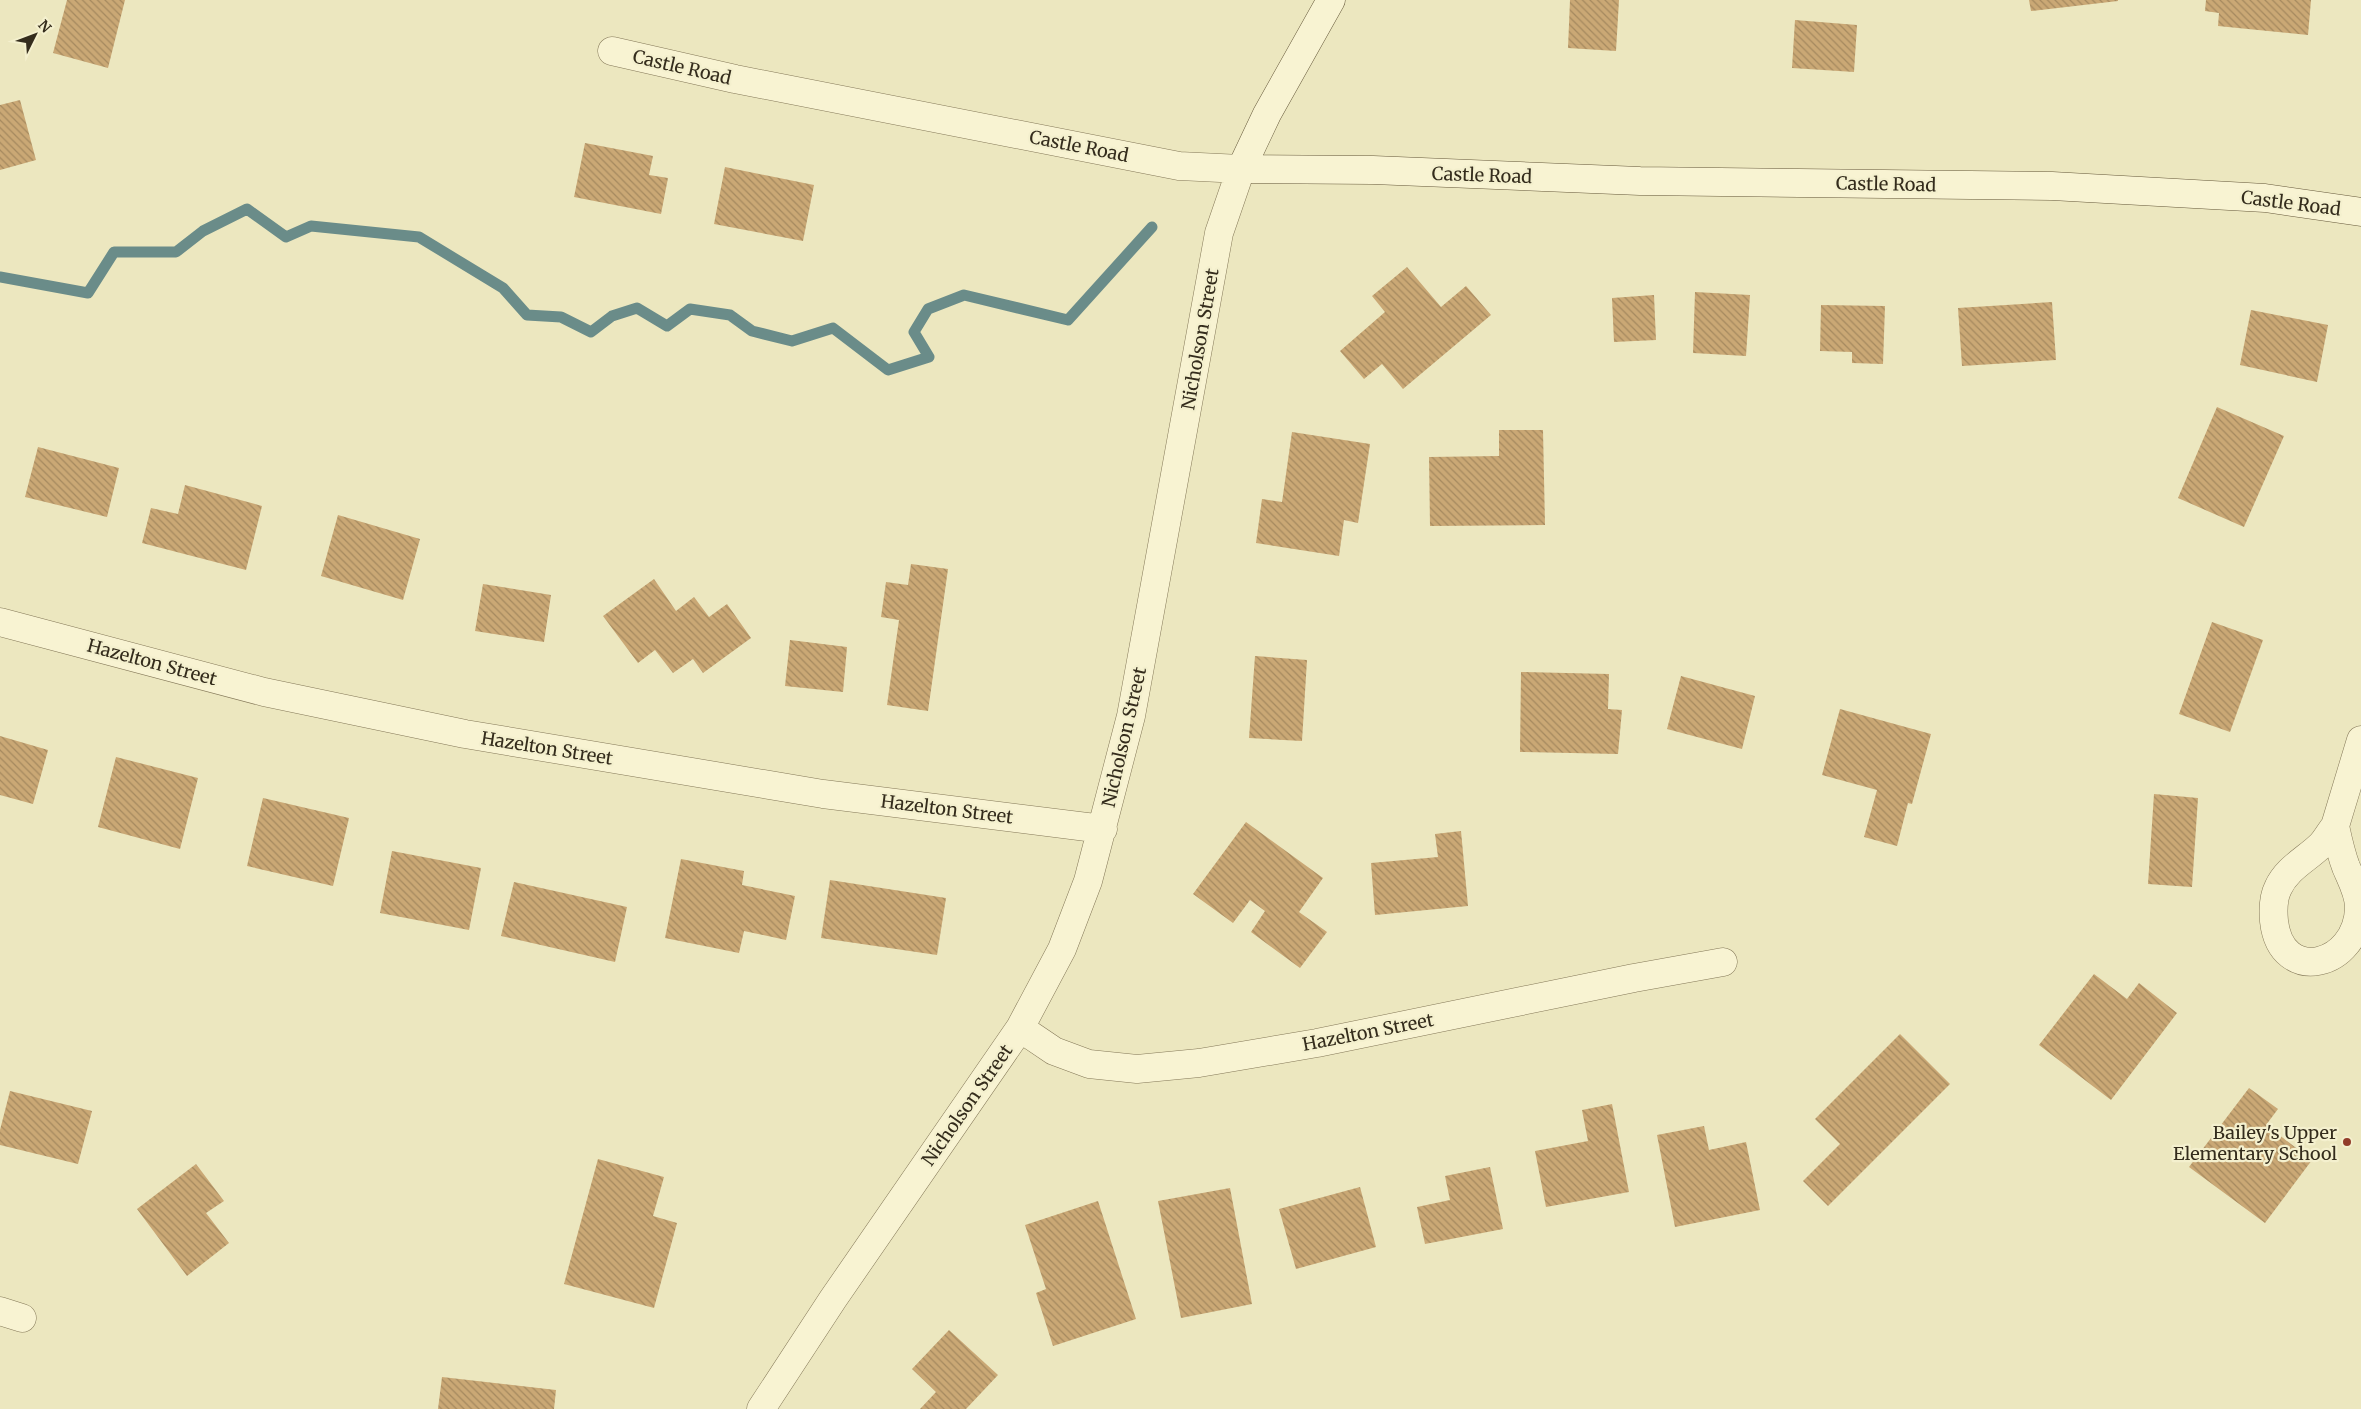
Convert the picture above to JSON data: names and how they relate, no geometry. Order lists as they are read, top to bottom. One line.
{"streets":{"street":["Castle Road","Nicholson Street","Hazelton Street"]},"crossings":[["Castle Road","Nicholson Street"],["Nicholson Street","Hazelton Street"]],"places":["Bailey's Upper Elementary School"],"north":"top right"}
